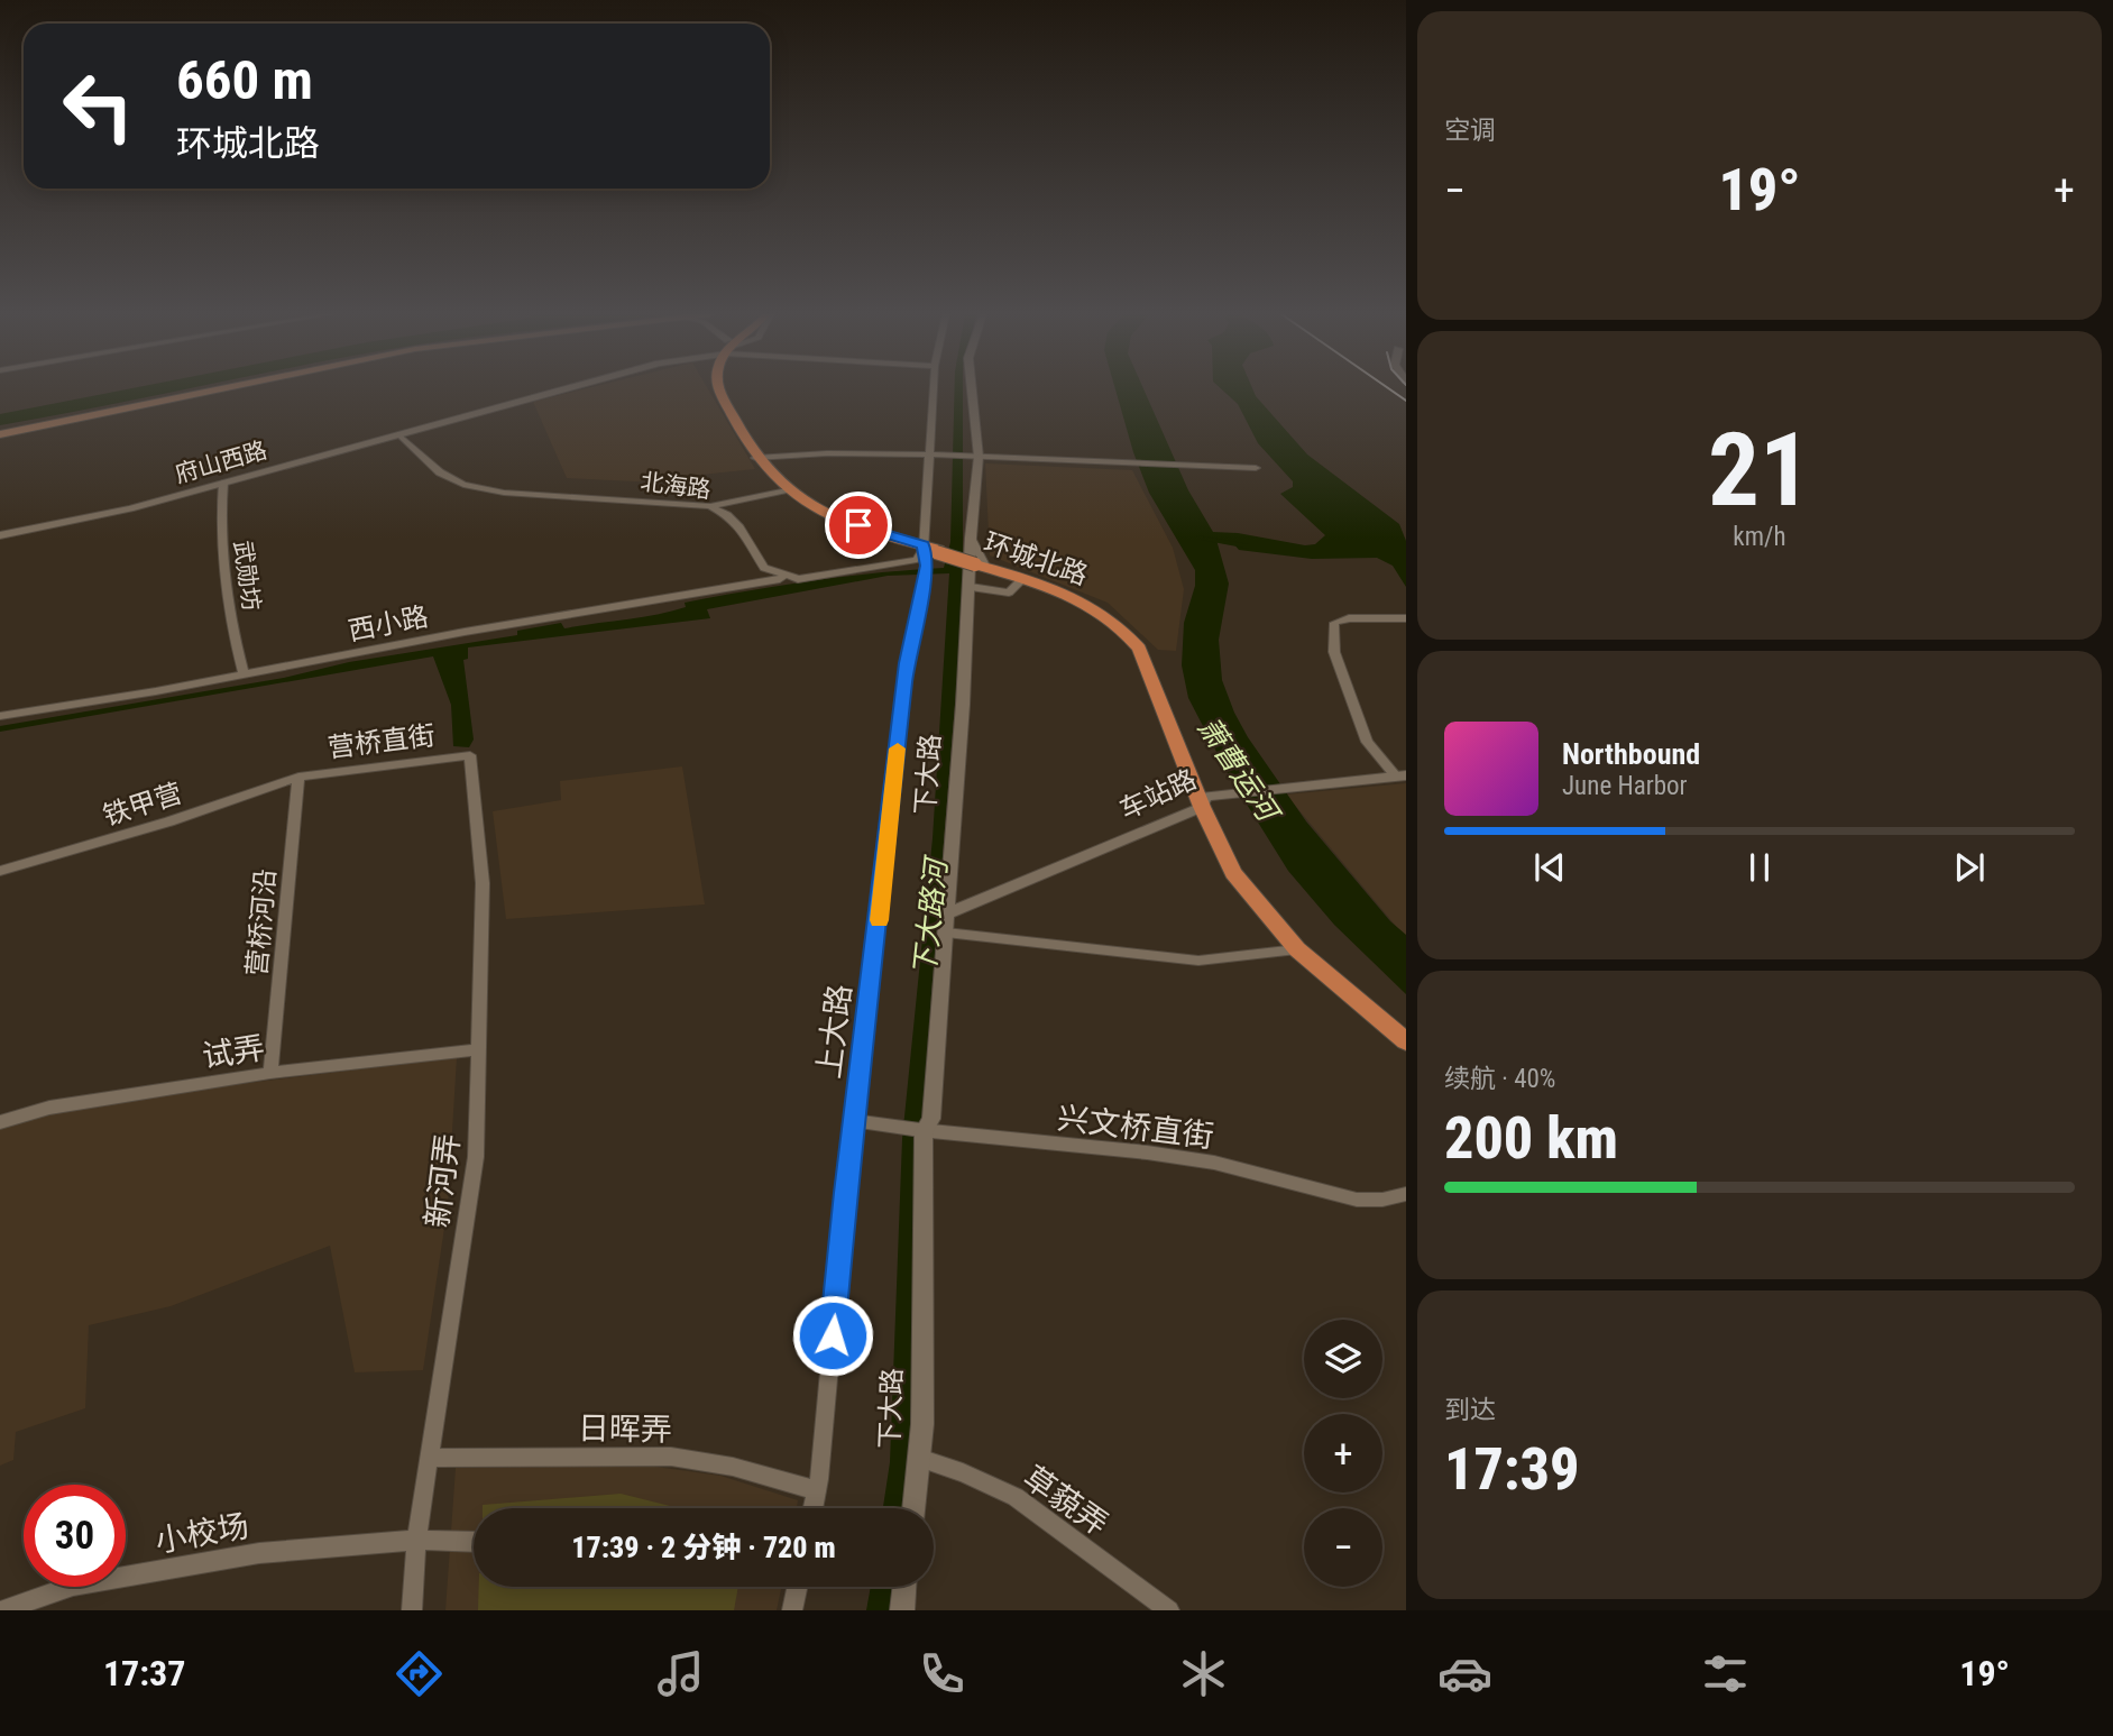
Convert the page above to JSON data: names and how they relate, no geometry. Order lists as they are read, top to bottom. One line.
{"streets":{"main road":["环城北路"],"street":["府山西路","北海路","武勋坊","西小路","营桥直街","下大路","车站路","铁甲营","营桥河沿","上大路","试弄","兴文桥直街","新河弄","日晖弄","草藐弄","小校场"]},"crossings":[["府山西路","北海路"],["府山西路","武勋坊"],["北海路","西小路"],["环城北路","车站路"],["环城北路","上大路"],["武勋坊","西小路"],["营桥直街","铁甲营"],["营桥直街","营桥河沿"],["营桥直街","新河弄"],["下大路","车站路"],["下大路","兴文桥直街"],["下大路","草藐弄"],["铁甲营","营桥河沿"],["营桥河沿","试弄"],["上大路","兴文桥直街"],["上大路","日晖弄"],["试弄","新河弄"],["新河弄","日晖弄"],["新河弄","小校场"]],"water":["萧曹运河","下大路河"],"page":{"tile":["空调",["21","km/h"],["续航 · 40%","200 km"],["到达","17:39"]],"turn":["660 m","环城北路"],"heat":["−","19°","+"],"song":["Northbound","June Harbor"],"map_buttons":["+","−"],"limit":"30","trip":"17:39 · 2 分钟 · 720 m","tabs":["17:37","19°"]}}
